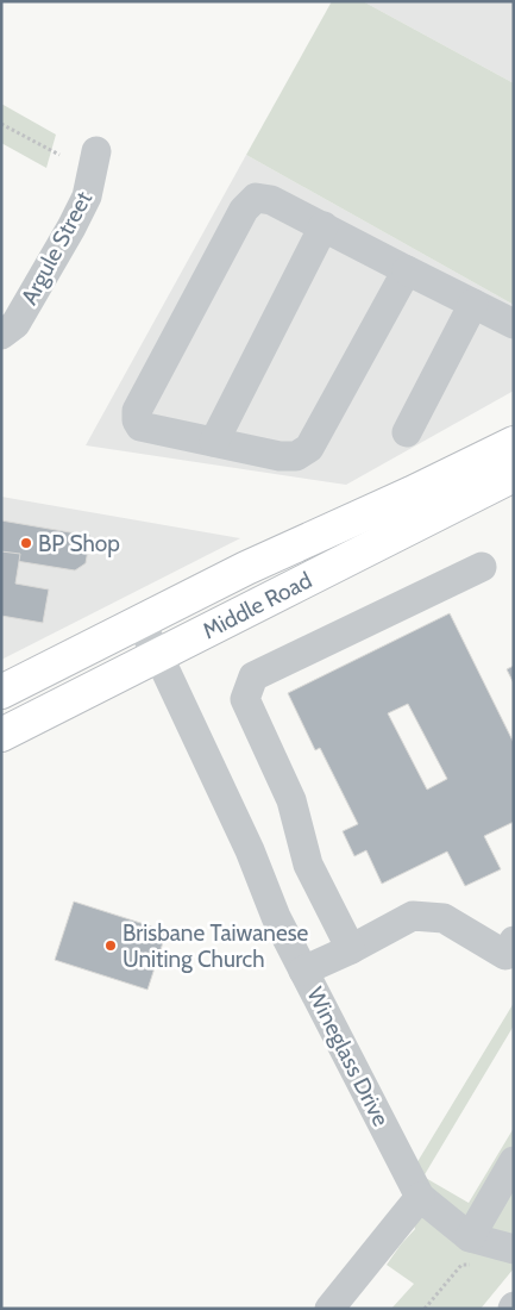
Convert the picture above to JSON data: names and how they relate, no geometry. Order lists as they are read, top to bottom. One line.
{"streets":{"main road":["Middle Road"],"street":["Argule Street","Wineglass Drive"]},"crossings":[["Middle Road","Wineglass Drive"]],"places":["BP Shop","Brisbane Taiwanese Uniting Church"]}
